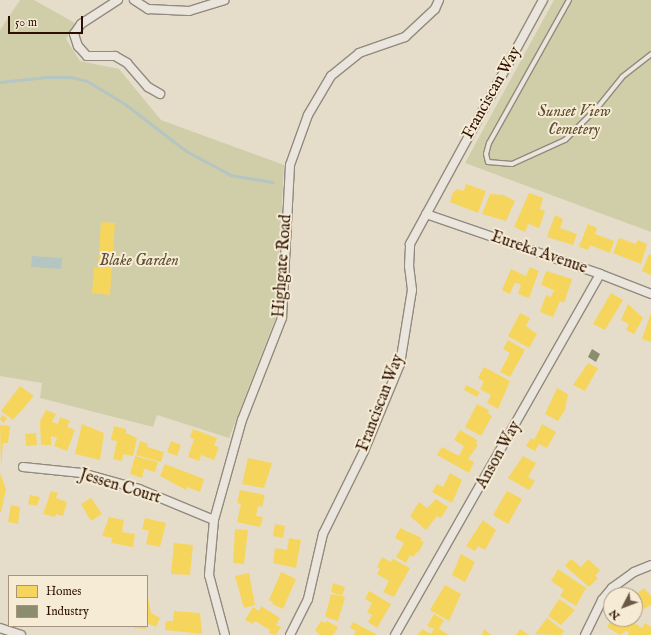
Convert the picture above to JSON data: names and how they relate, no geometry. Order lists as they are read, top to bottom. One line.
{"streets":{"street":["Franciscan Way","Eureka Avenue","Highgate Road","Anson Way","Jessen Court"]},"crossings":[["Franciscan Way","Eureka Avenue"],["Eureka Avenue","Anson Way"],["Highgate Road","Jessen Court"]],"parks":["Sunset View Cemetery","Blake Garden"],"legend":["Homes","Industry"],"scale_bar":"50 m","north":"bottom left"}
